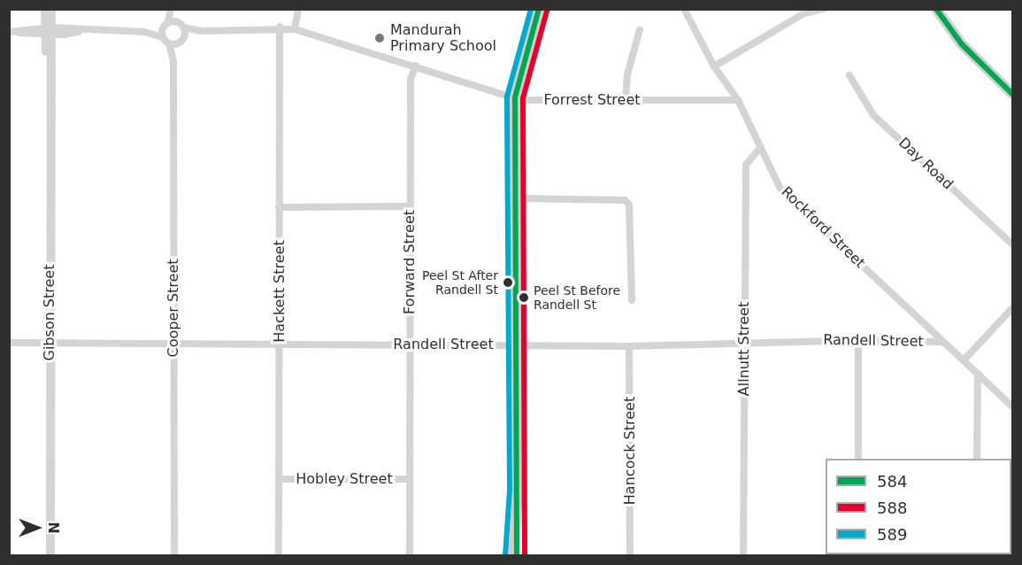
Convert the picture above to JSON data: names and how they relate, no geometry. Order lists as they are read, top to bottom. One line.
{"streets":{"street":["Forrest Street","Day Road","Rockford Street","Forward Street","Hackett Street","Cooper Street","Gibson Street","Randell Street","Allnutt Street","Hancock Street","Hobley Street"]},"crossings":[["Forrest Street","Rockford Street"],["Forrest Street","Forward Street"],["Forrest Street","Hackett Street"],["Forrest Street","Cooper Street"],["Rockford Street","Randell Street"],["Rockford Street","Allnutt Street"],["Forward Street","Randell Street"],["Forward Street","Hobley Street"],["Hackett Street","Randell Street"],["Hackett Street","Hobley Street"],["Cooper Street","Randell Street"],["Gibson Street","Randell Street"],["Randell Street","Allnutt Street"],["Randell Street","Hancock Street"]],"places":["Mandurah Primary School","Peel St After Randell St","Peel St Before Randell St"],"lines":["transit line 584","transit line 589","transit line 588"],"legend":["584","588","589"],"north":"right"}
